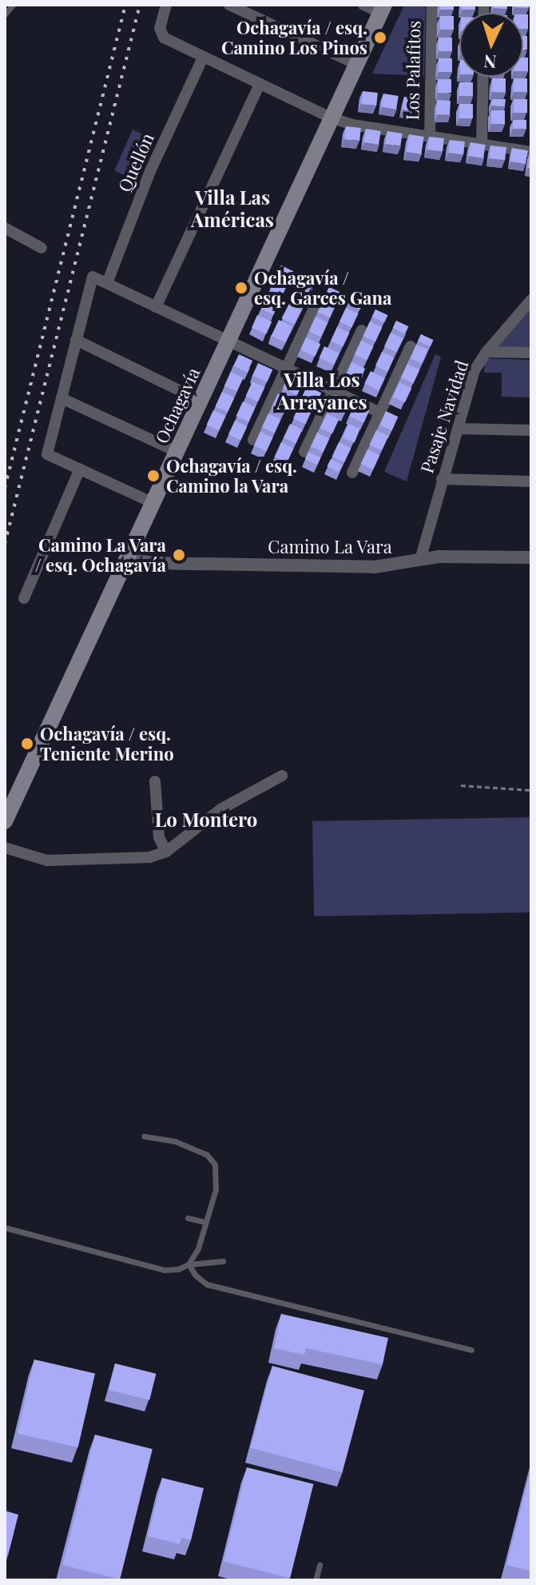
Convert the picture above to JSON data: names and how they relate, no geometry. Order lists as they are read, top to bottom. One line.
{"streets":{"main road":["Ochagavía"],"street":["Los Palafitos","Quellón","Pasaje Navidad","Camino La Vara"]},"crossings":[["Ochagavía","Camino La Vara"],["Pasaje Navidad","Camino La Vara"]],"districts":["Villa Las Américas","Villa Los Arrayanes","Lo Montero"],"places":["Ochagavía / esq. Camino Los Pinos","Ochagavía / esq. Garces Gana","Ochagavía / esq. Camino la Vara","Camino La Vara / esq. Ochagavía","Ochagavía / esq. Teniente Merino"],"north":"bottom"}
